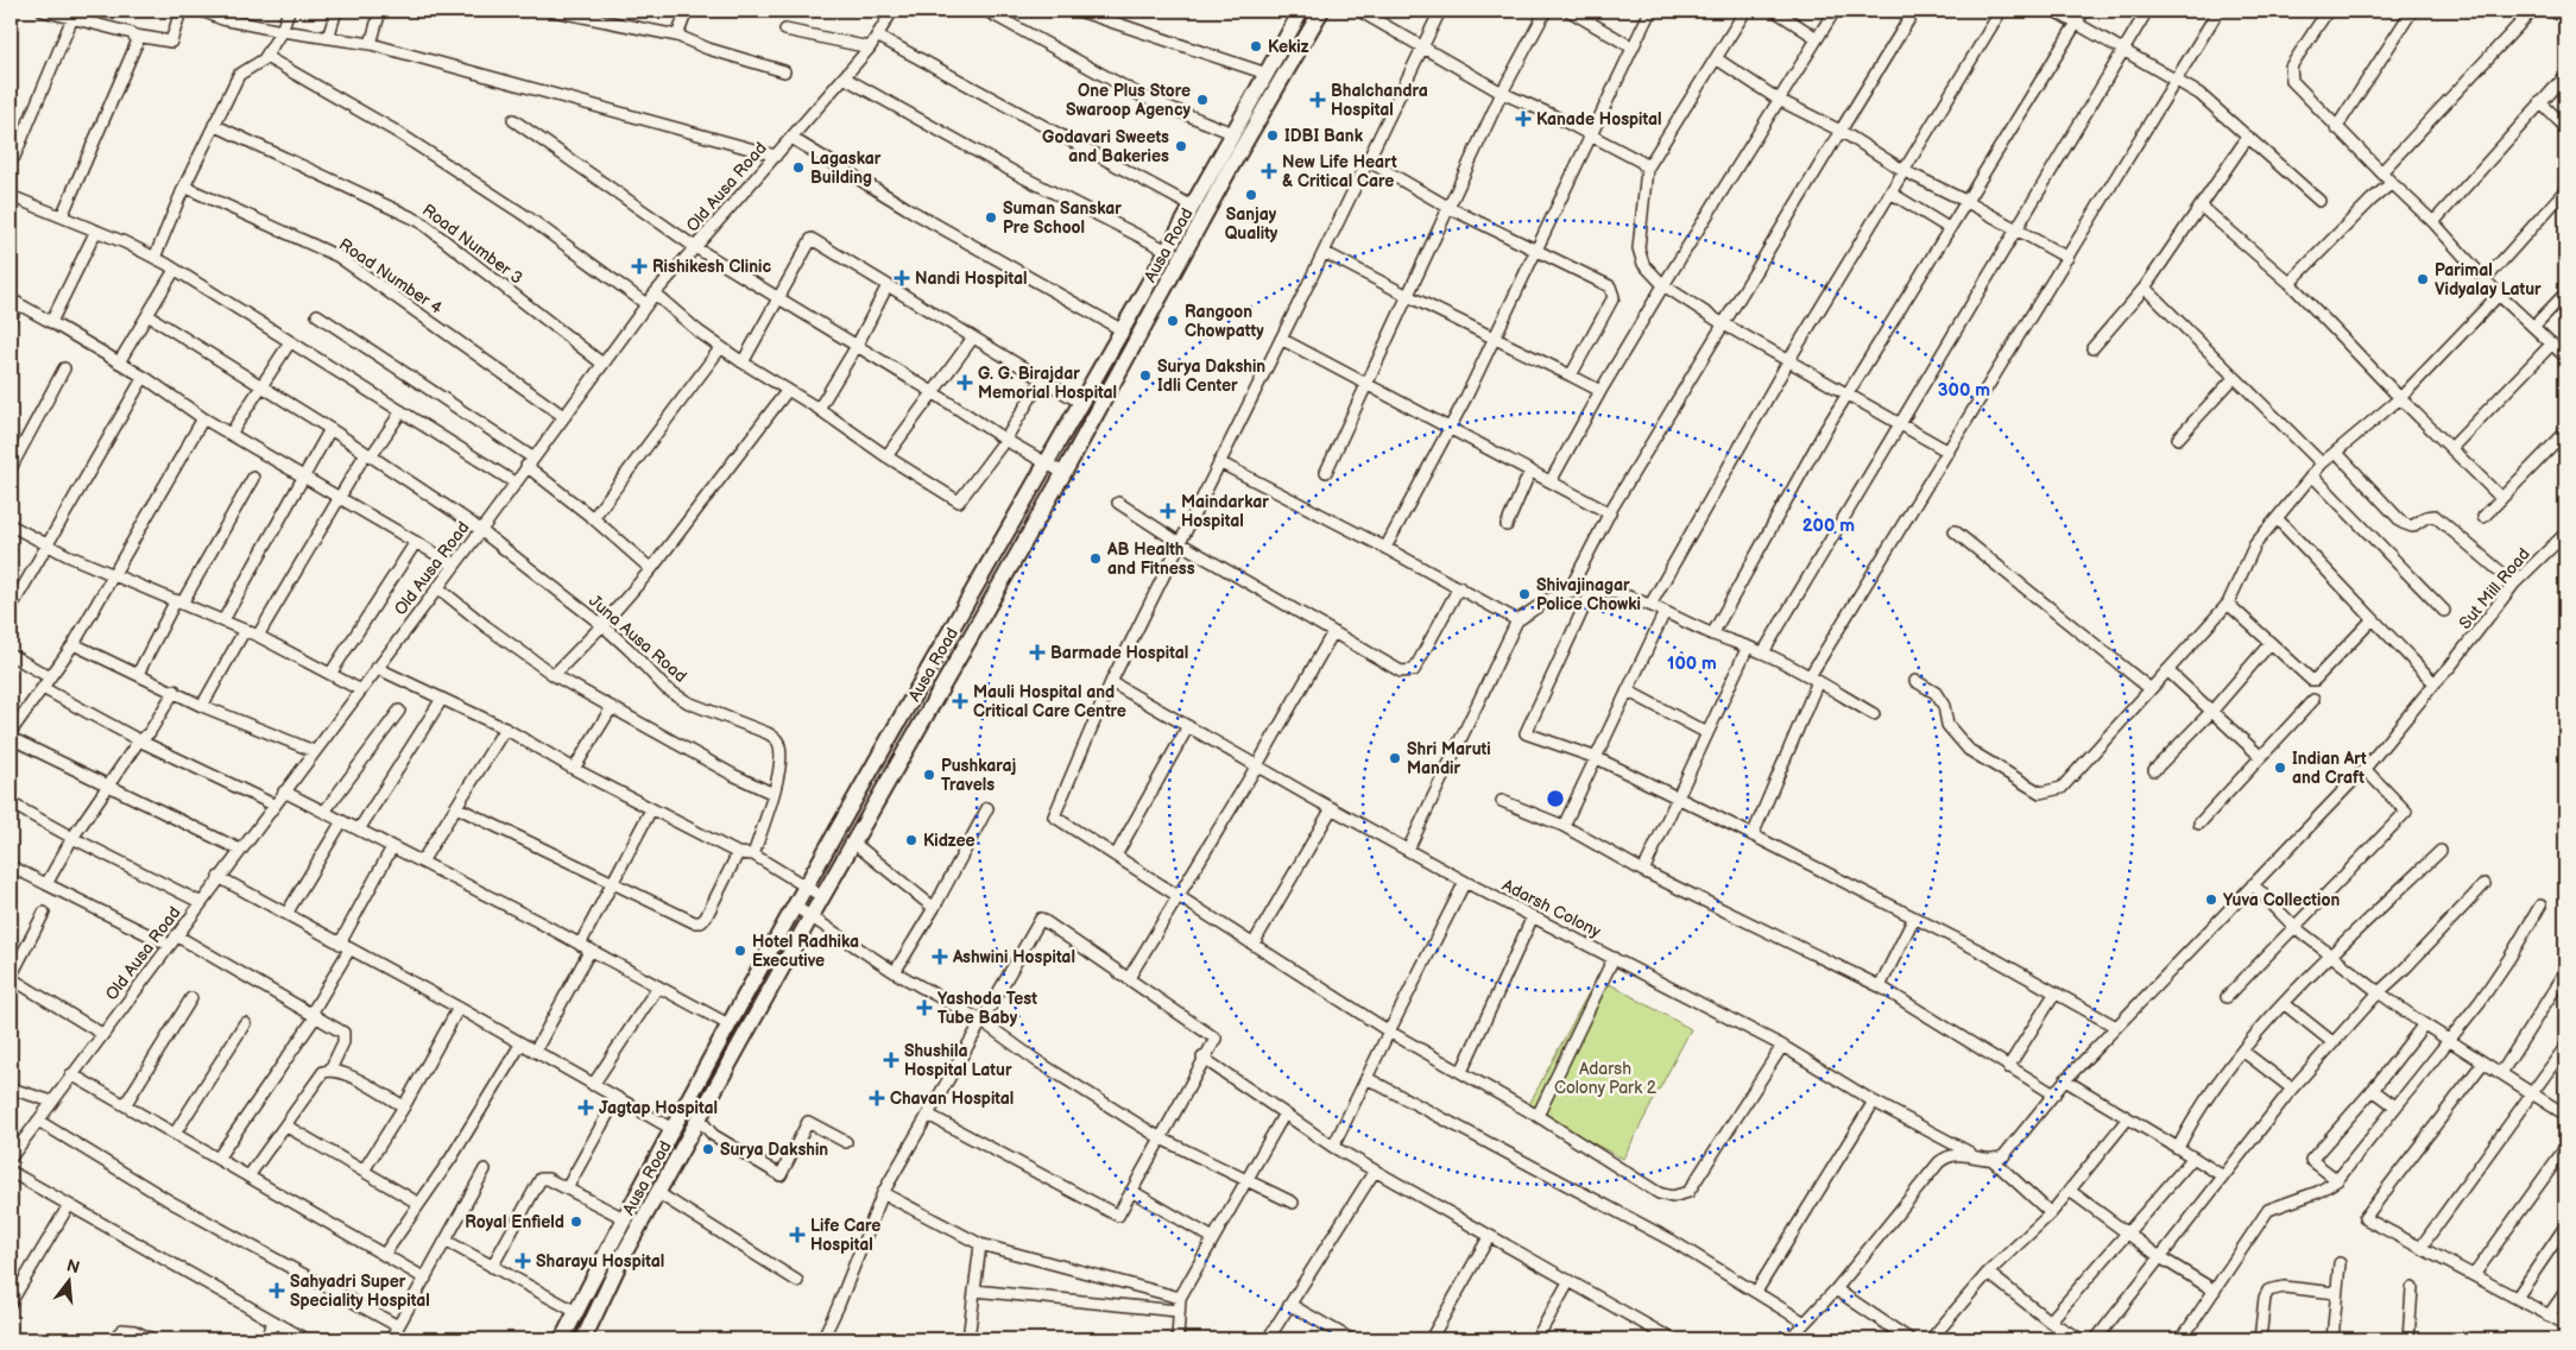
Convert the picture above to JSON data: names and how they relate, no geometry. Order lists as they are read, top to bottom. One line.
{"streets":{"main road":["Ausa Road"],"street":["Old Ausa Road","Road Number 3","Road Number 4","Sut Mill Road","Juna Ausa Road","Adarsh Colony"]},"crossings":[["Old Ausa Road","Road Number 3"],["Old Ausa Road","Road Number 4"],["Old Ausa Road","Juna Ausa Road"]],"parks":["Adarsh Colony Park 2"],"places":{"other":["Kekiz","One Plus Store Swaroop Agency","IDBI Bank","Godavari Sweets and Bakeries","Lagaskar Building","Sanjay Quality","Suman Sanskar Pre School","Parimal Vidyalay Latur","Rangoon Chowpatty","Surya Dakshin Idli Center","AB Health and Fitness","Shivajinagar Police Chowki","Shri Maruti Mandir","Indian Art and Craft","Pushkaraj Travels","Kidzee","Yuva Collection","Hotel Radhika Executive","Surya Dakshin","Royal Enfield"],"health":["Bhalchandra Hospital","Kanade Hospital","New Life Heart & Critical Care","Rishikesh Clinic","Nandi Hospital","G. G. Birajdar Memorial Hospital","Maindarkar Hospital","Barmade Hospital","Mauli Hospital and Critical Care Centre","Ashwini Hospital","Yashoda Test Tube Baby","Shushila Hospital Latur","Chavan Hospital","Jagtap Hospital","Life Care Hospital","Sharayu Hospital","Sahyadri Super Speciality Hospital"]},"north":"top","rings":["300 m","200 m","100 m"]}
